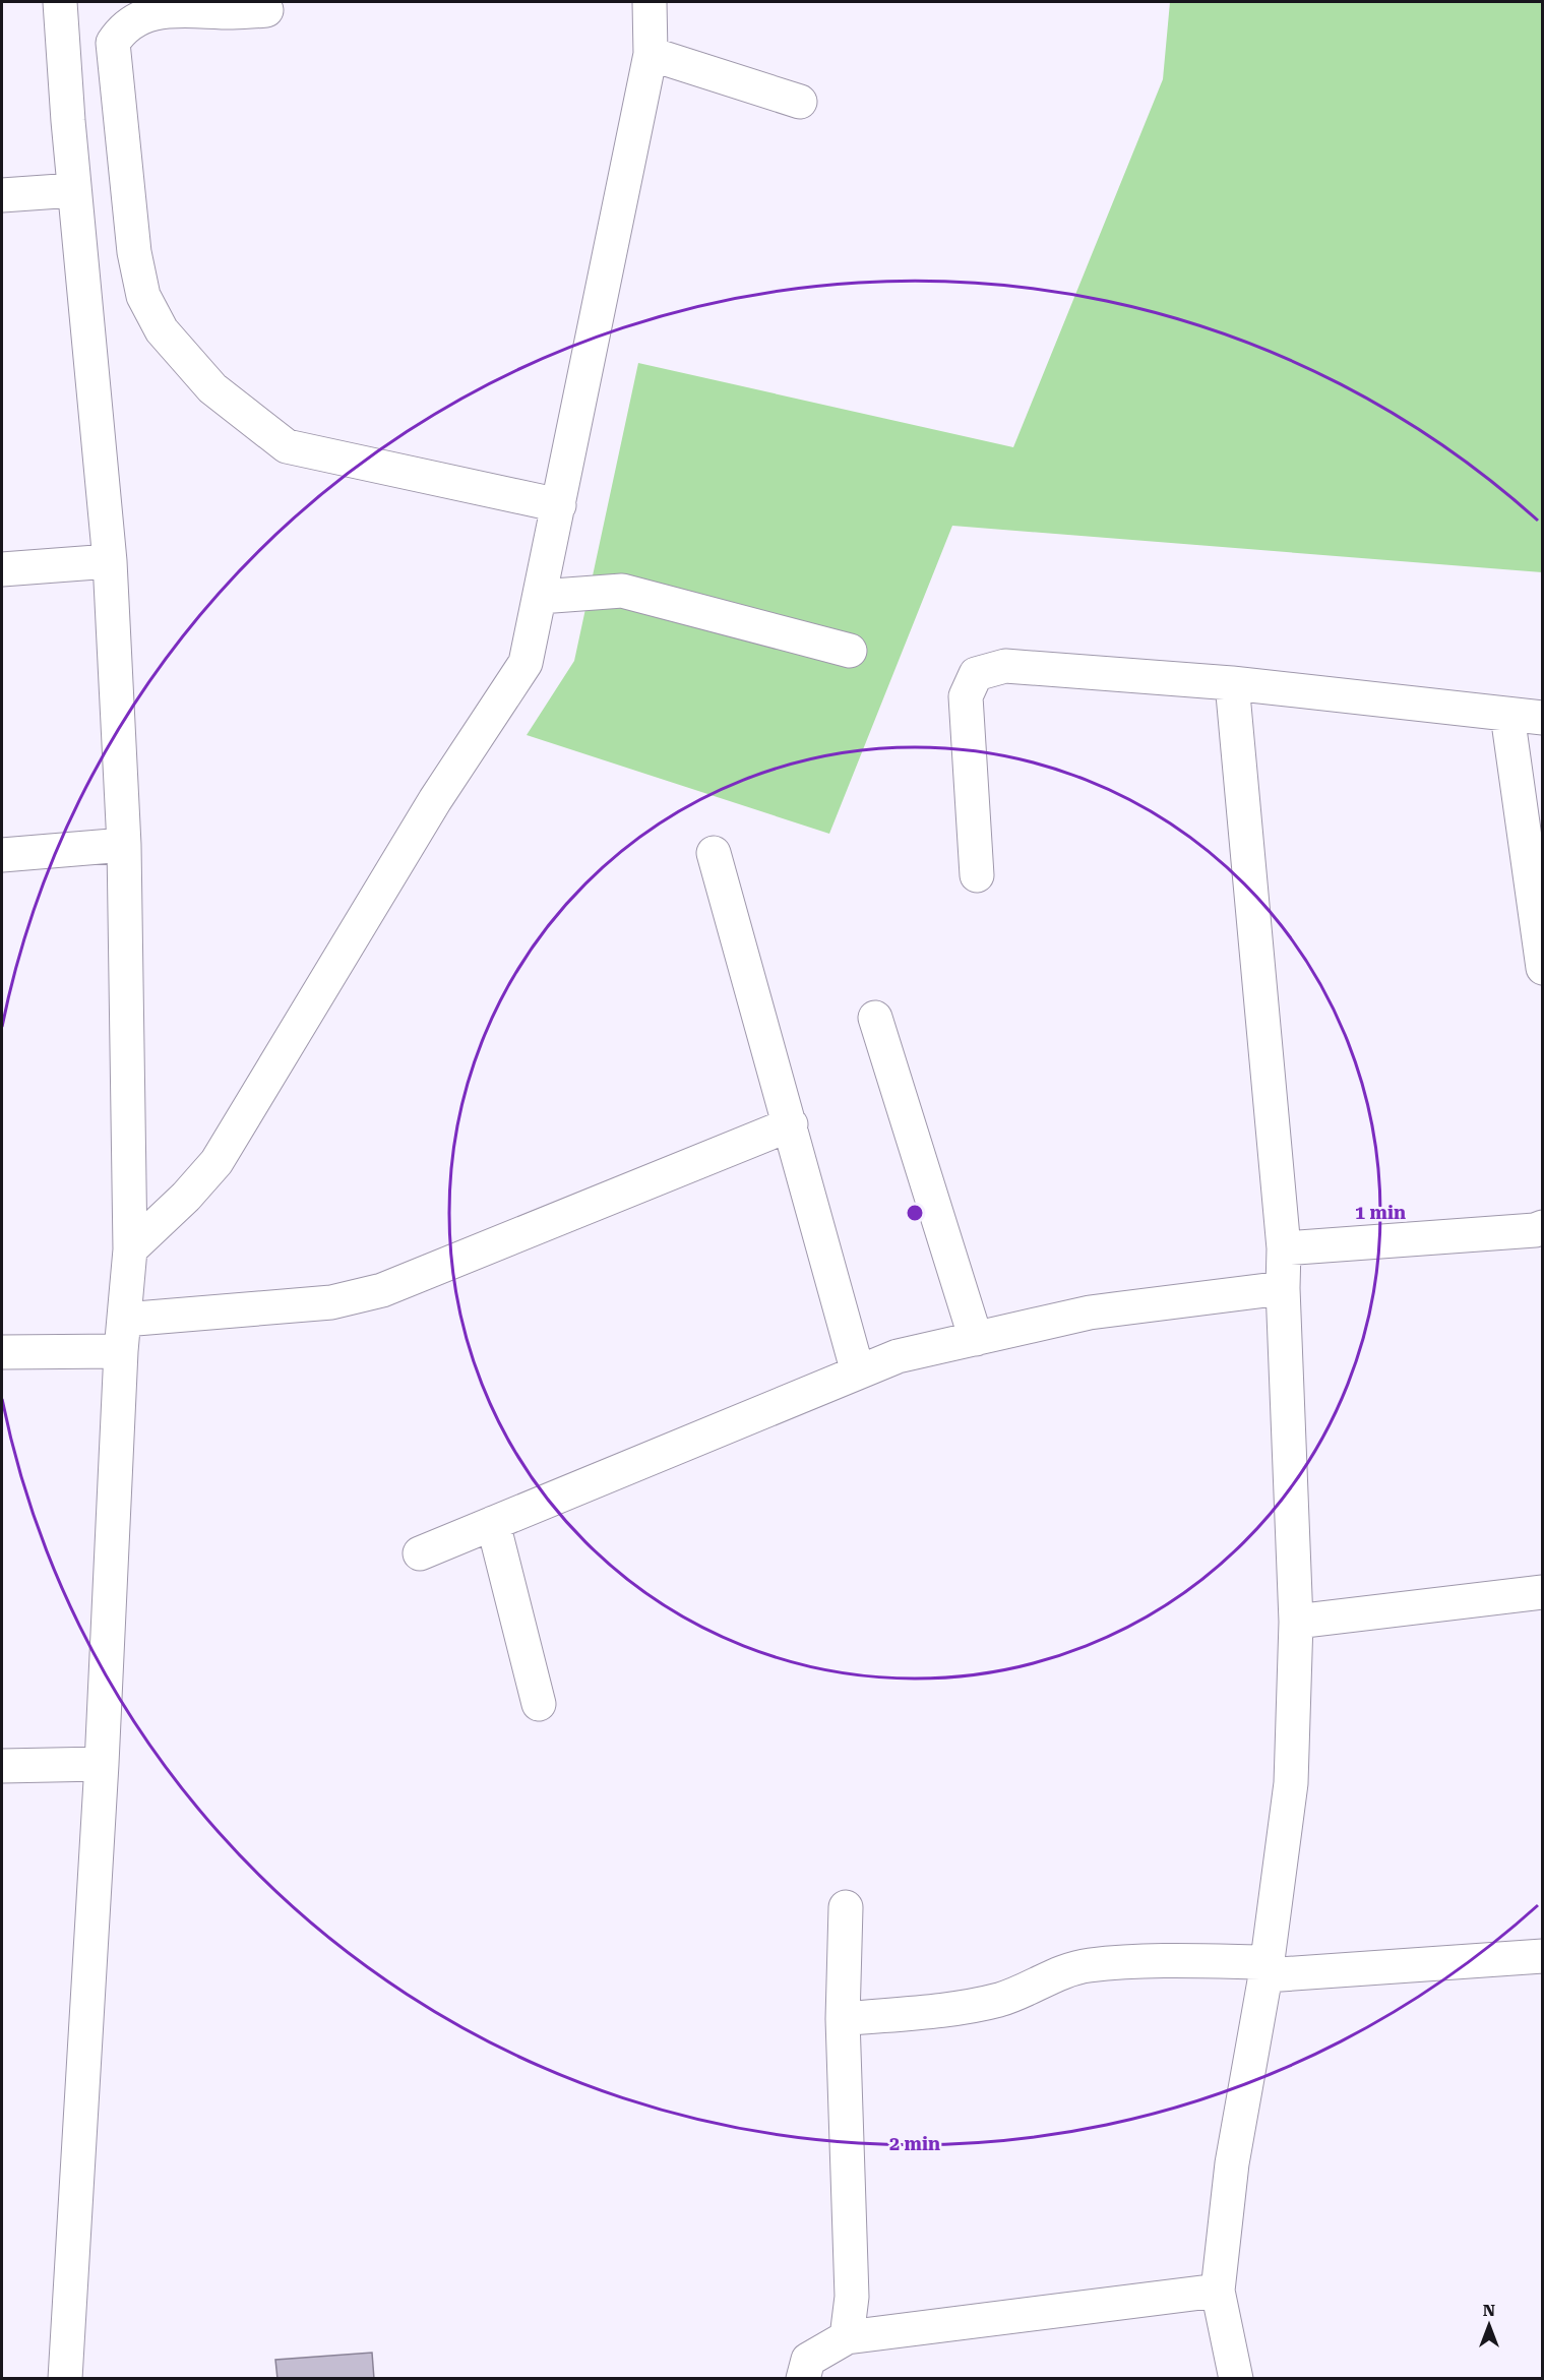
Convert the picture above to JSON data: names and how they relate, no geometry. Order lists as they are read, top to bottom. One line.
{"north":"top","rings":["1 min","2 min"]}
